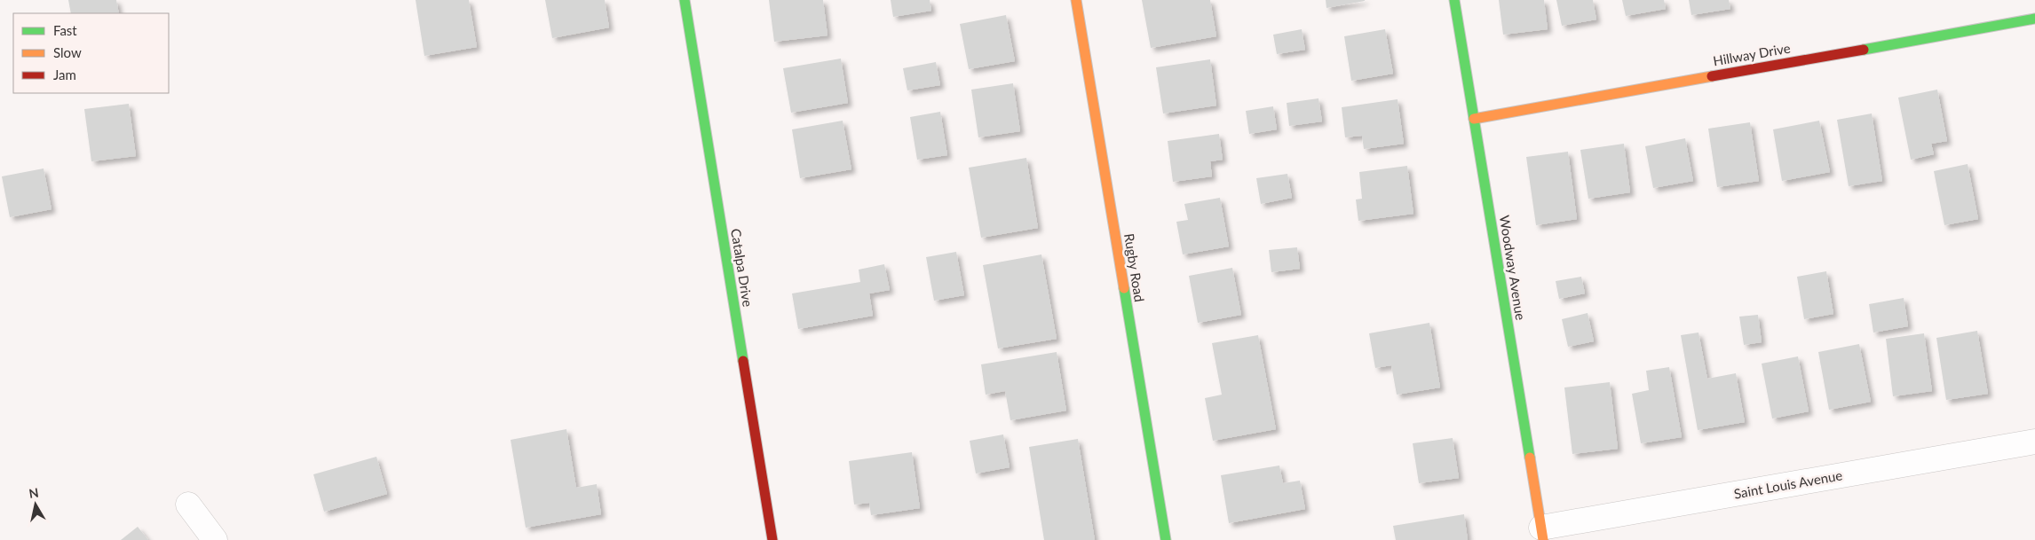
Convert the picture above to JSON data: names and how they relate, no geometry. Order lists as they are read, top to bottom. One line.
{"streets":{"street":["Hillway Drive","Catalpa Drive","Rugby Road","Woodway Avenue","Saint Louis Avenue"]},"crossings":[["Hillway Drive","Woodway Avenue"],["Woodway Avenue","Saint Louis Avenue"]],"legend":["Fast","Slow","Jam"],"north":"top"}
